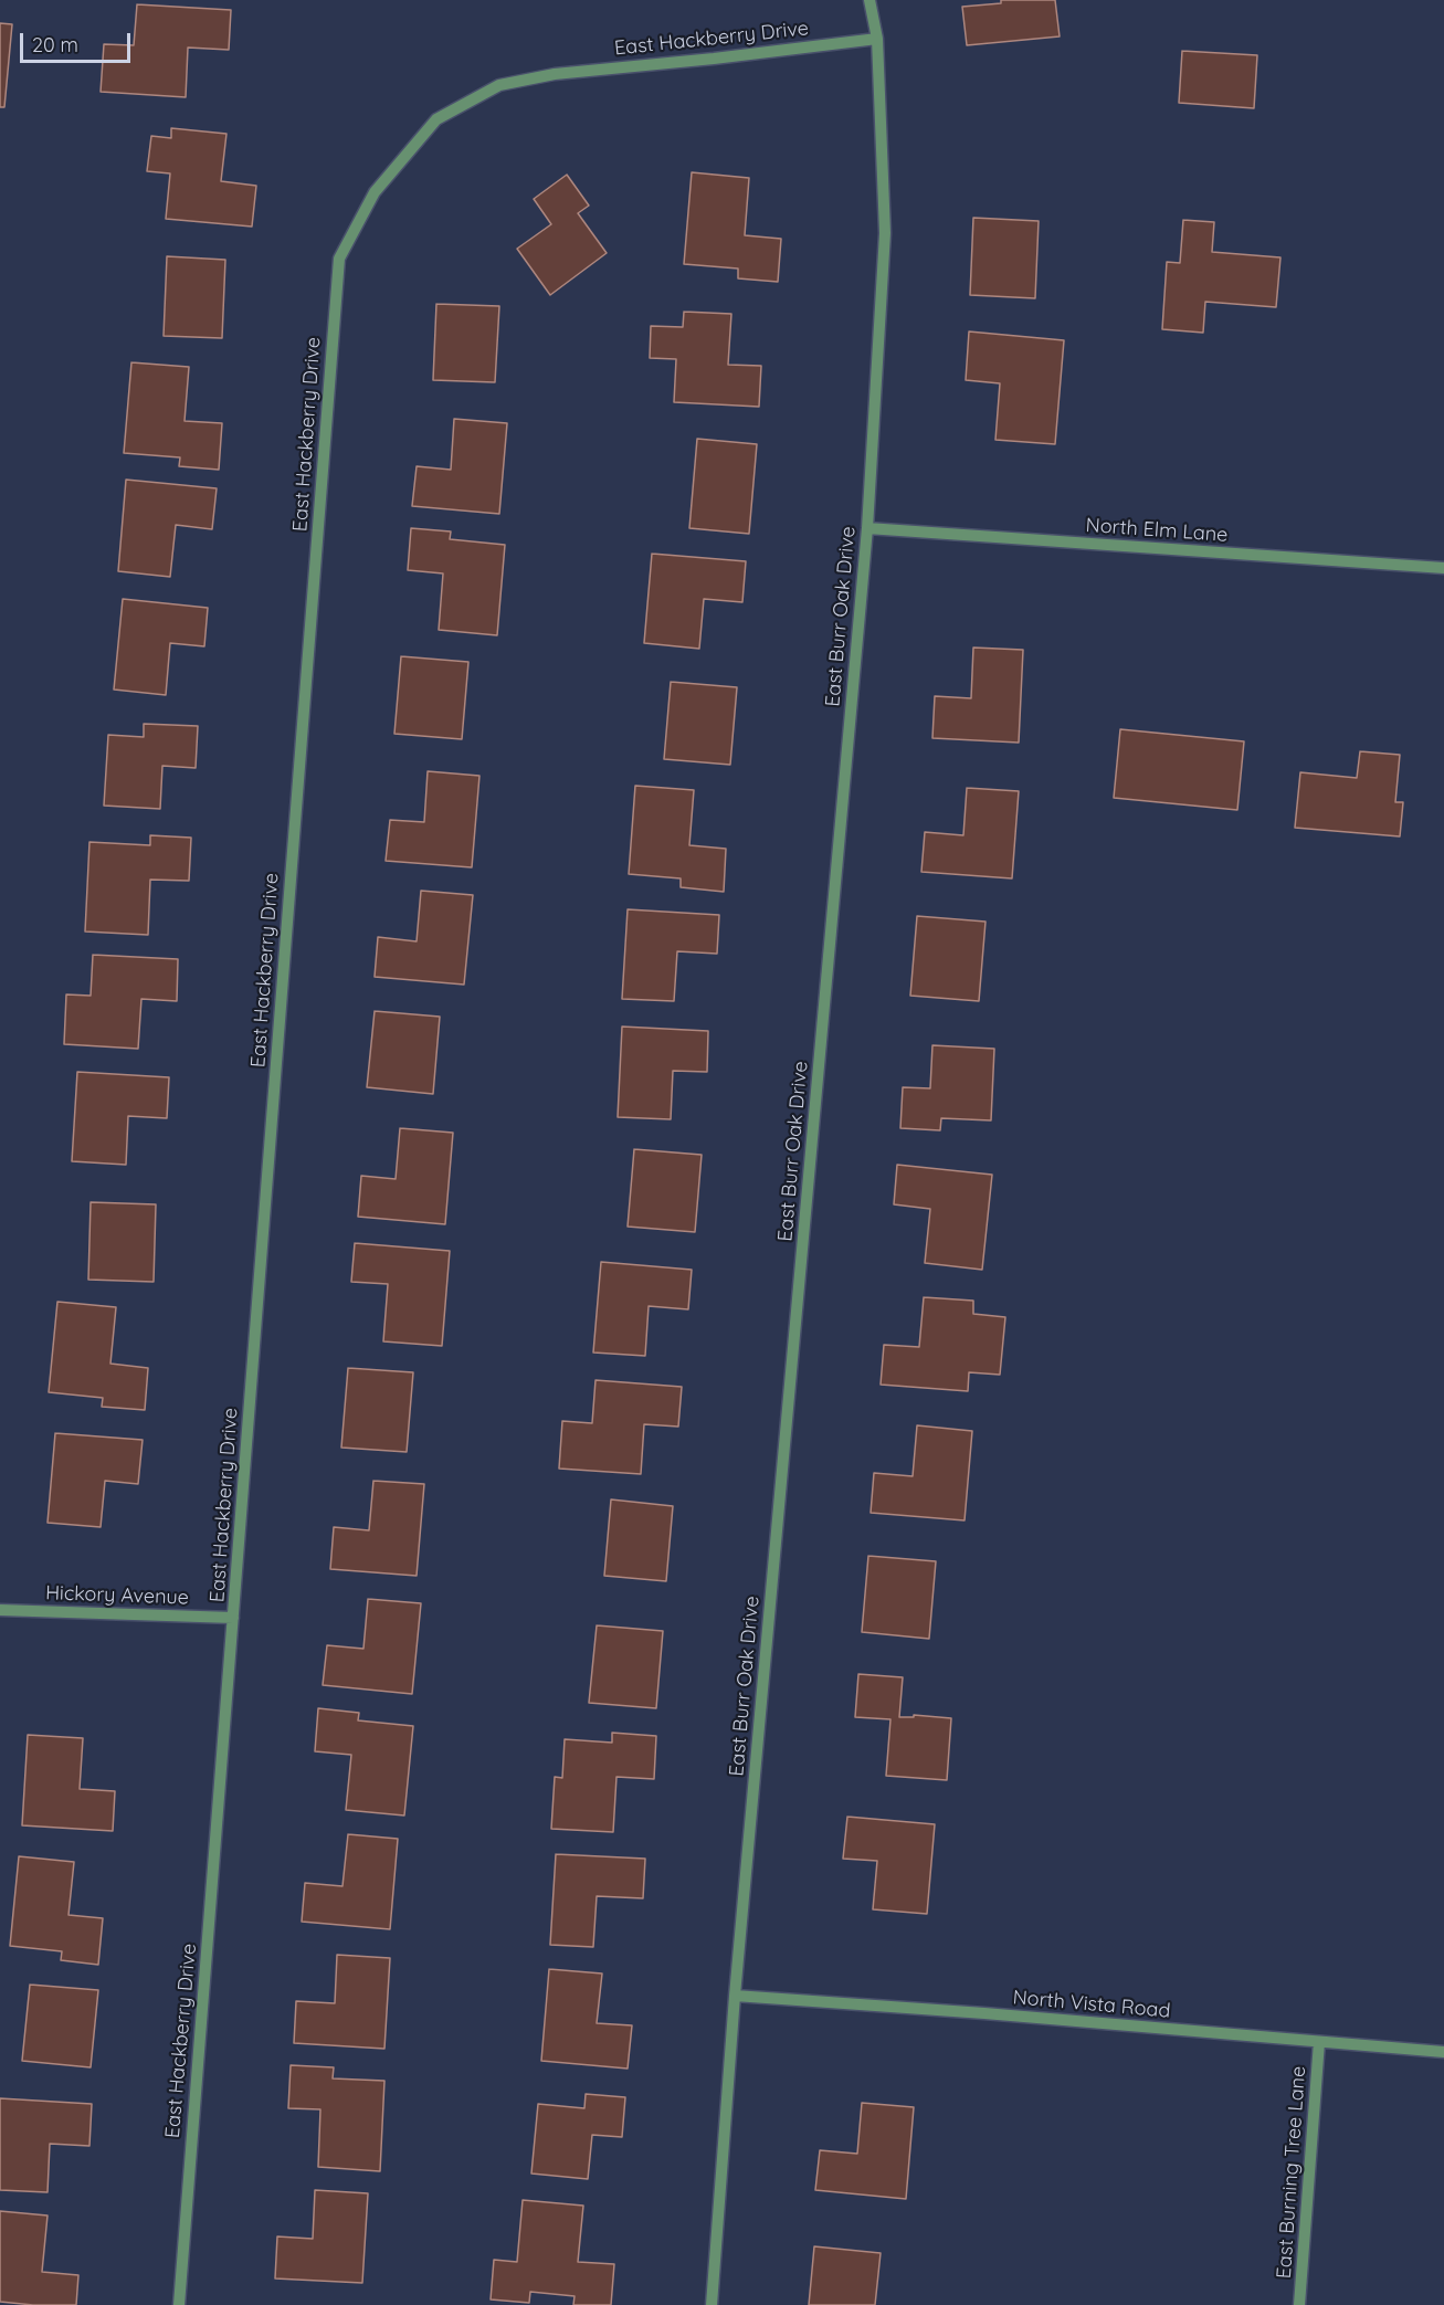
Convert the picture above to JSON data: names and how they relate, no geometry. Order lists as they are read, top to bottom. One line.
{"streets":{"street":["East Hackberry Drive","North Elm Lane","East Burr Oak Drive","Hickory Avenue","North Vista Road","East Burning Tree Lane"]},"crossings":[["East Hackberry Drive","East Burr Oak Drive"],["East Hackberry Drive","Hickory Avenue"],["North Elm Lane","East Burr Oak Drive"],["East Burr Oak Drive","North Vista Road"],["North Vista Road","East Burning Tree Lane"]],"scale_bar":"20 m"}
